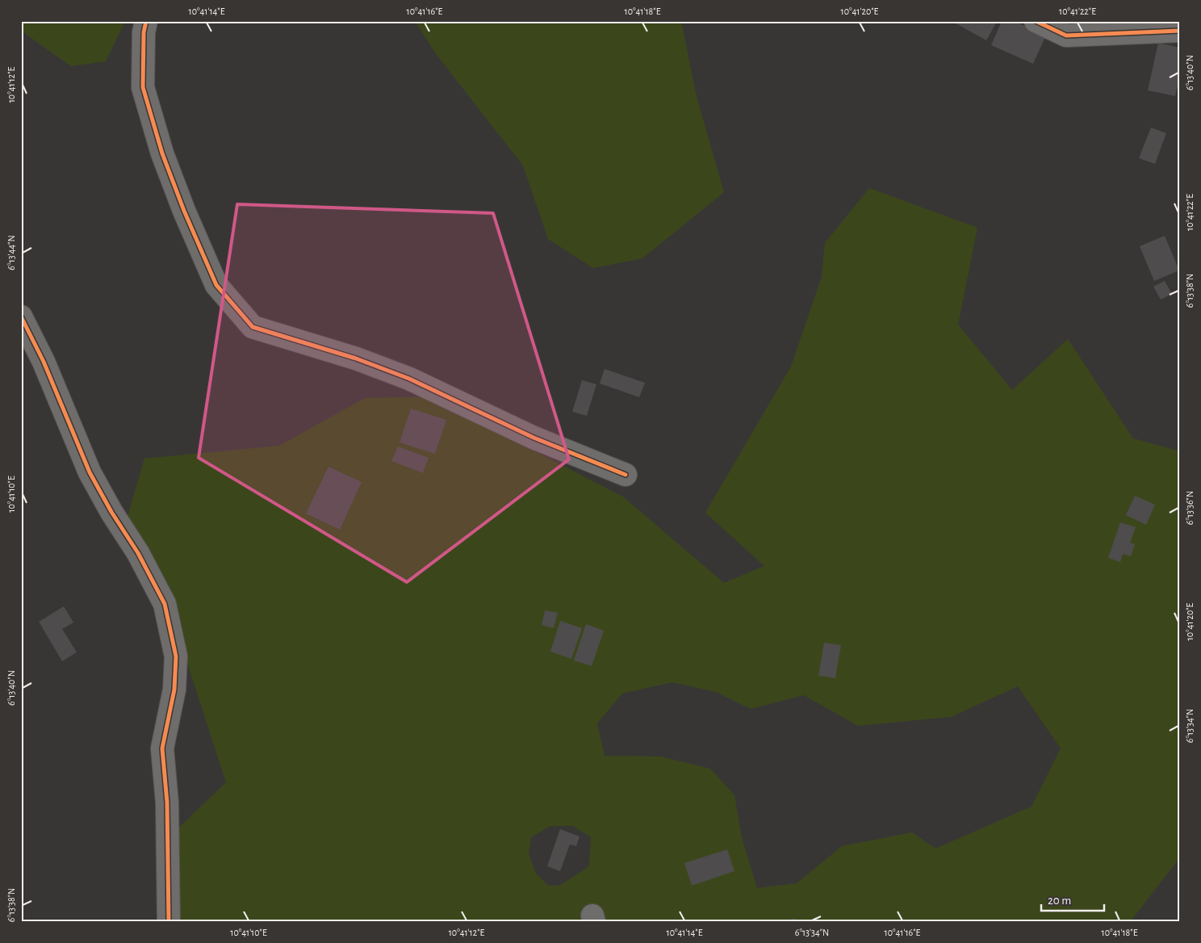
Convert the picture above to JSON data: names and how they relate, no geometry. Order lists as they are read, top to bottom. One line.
{"scale_bar":"20 m","coordinates":["10°41'14\"E","10°41'16\"E","10°41'18\"E","10°41'20\"E","10°41'22\"E","6°13'40\"N","10°41'12\"E","6°13'44\"N","6°13'38\"N","10°41'10\"E","6°13'36\"N","6°13'34\"N"]}
